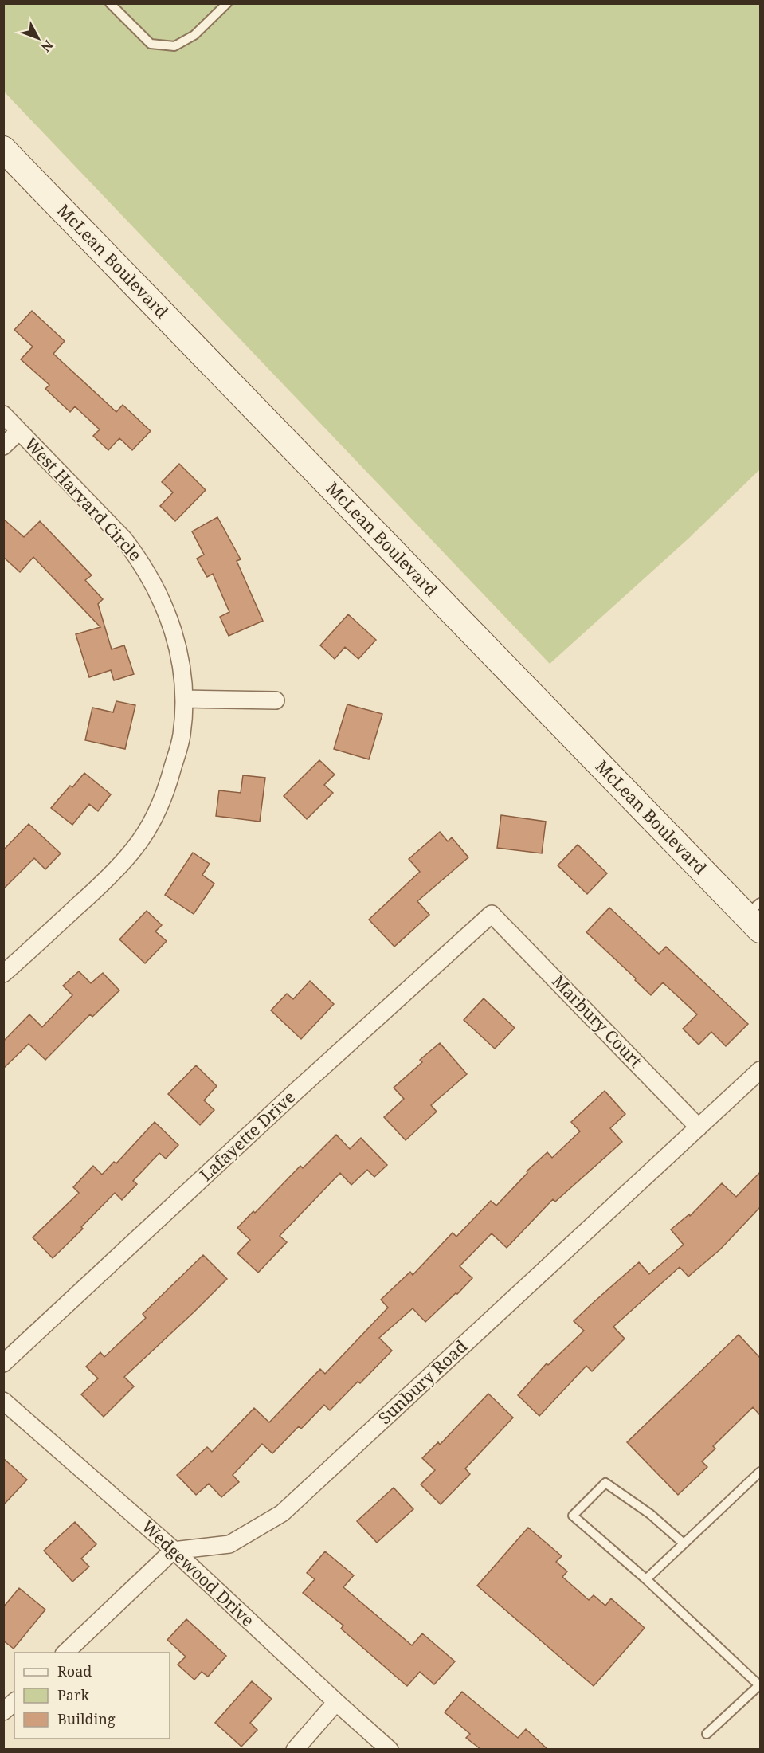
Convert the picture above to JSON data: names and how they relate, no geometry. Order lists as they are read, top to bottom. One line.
{"streets":{"main road":["McLean Boulevard"],"street":["West Harvard Circle","Marbury Court","Lafayette Drive","Sunbury Road","Wedgewood Drive"]},"crossings":[["Marbury Court","Lafayette Drive"],["Marbury Court","Sunbury Road"],["Sunbury Road","Wedgewood Drive"]],"legend":["Road","Park","Building"],"north":"bottom right"}
